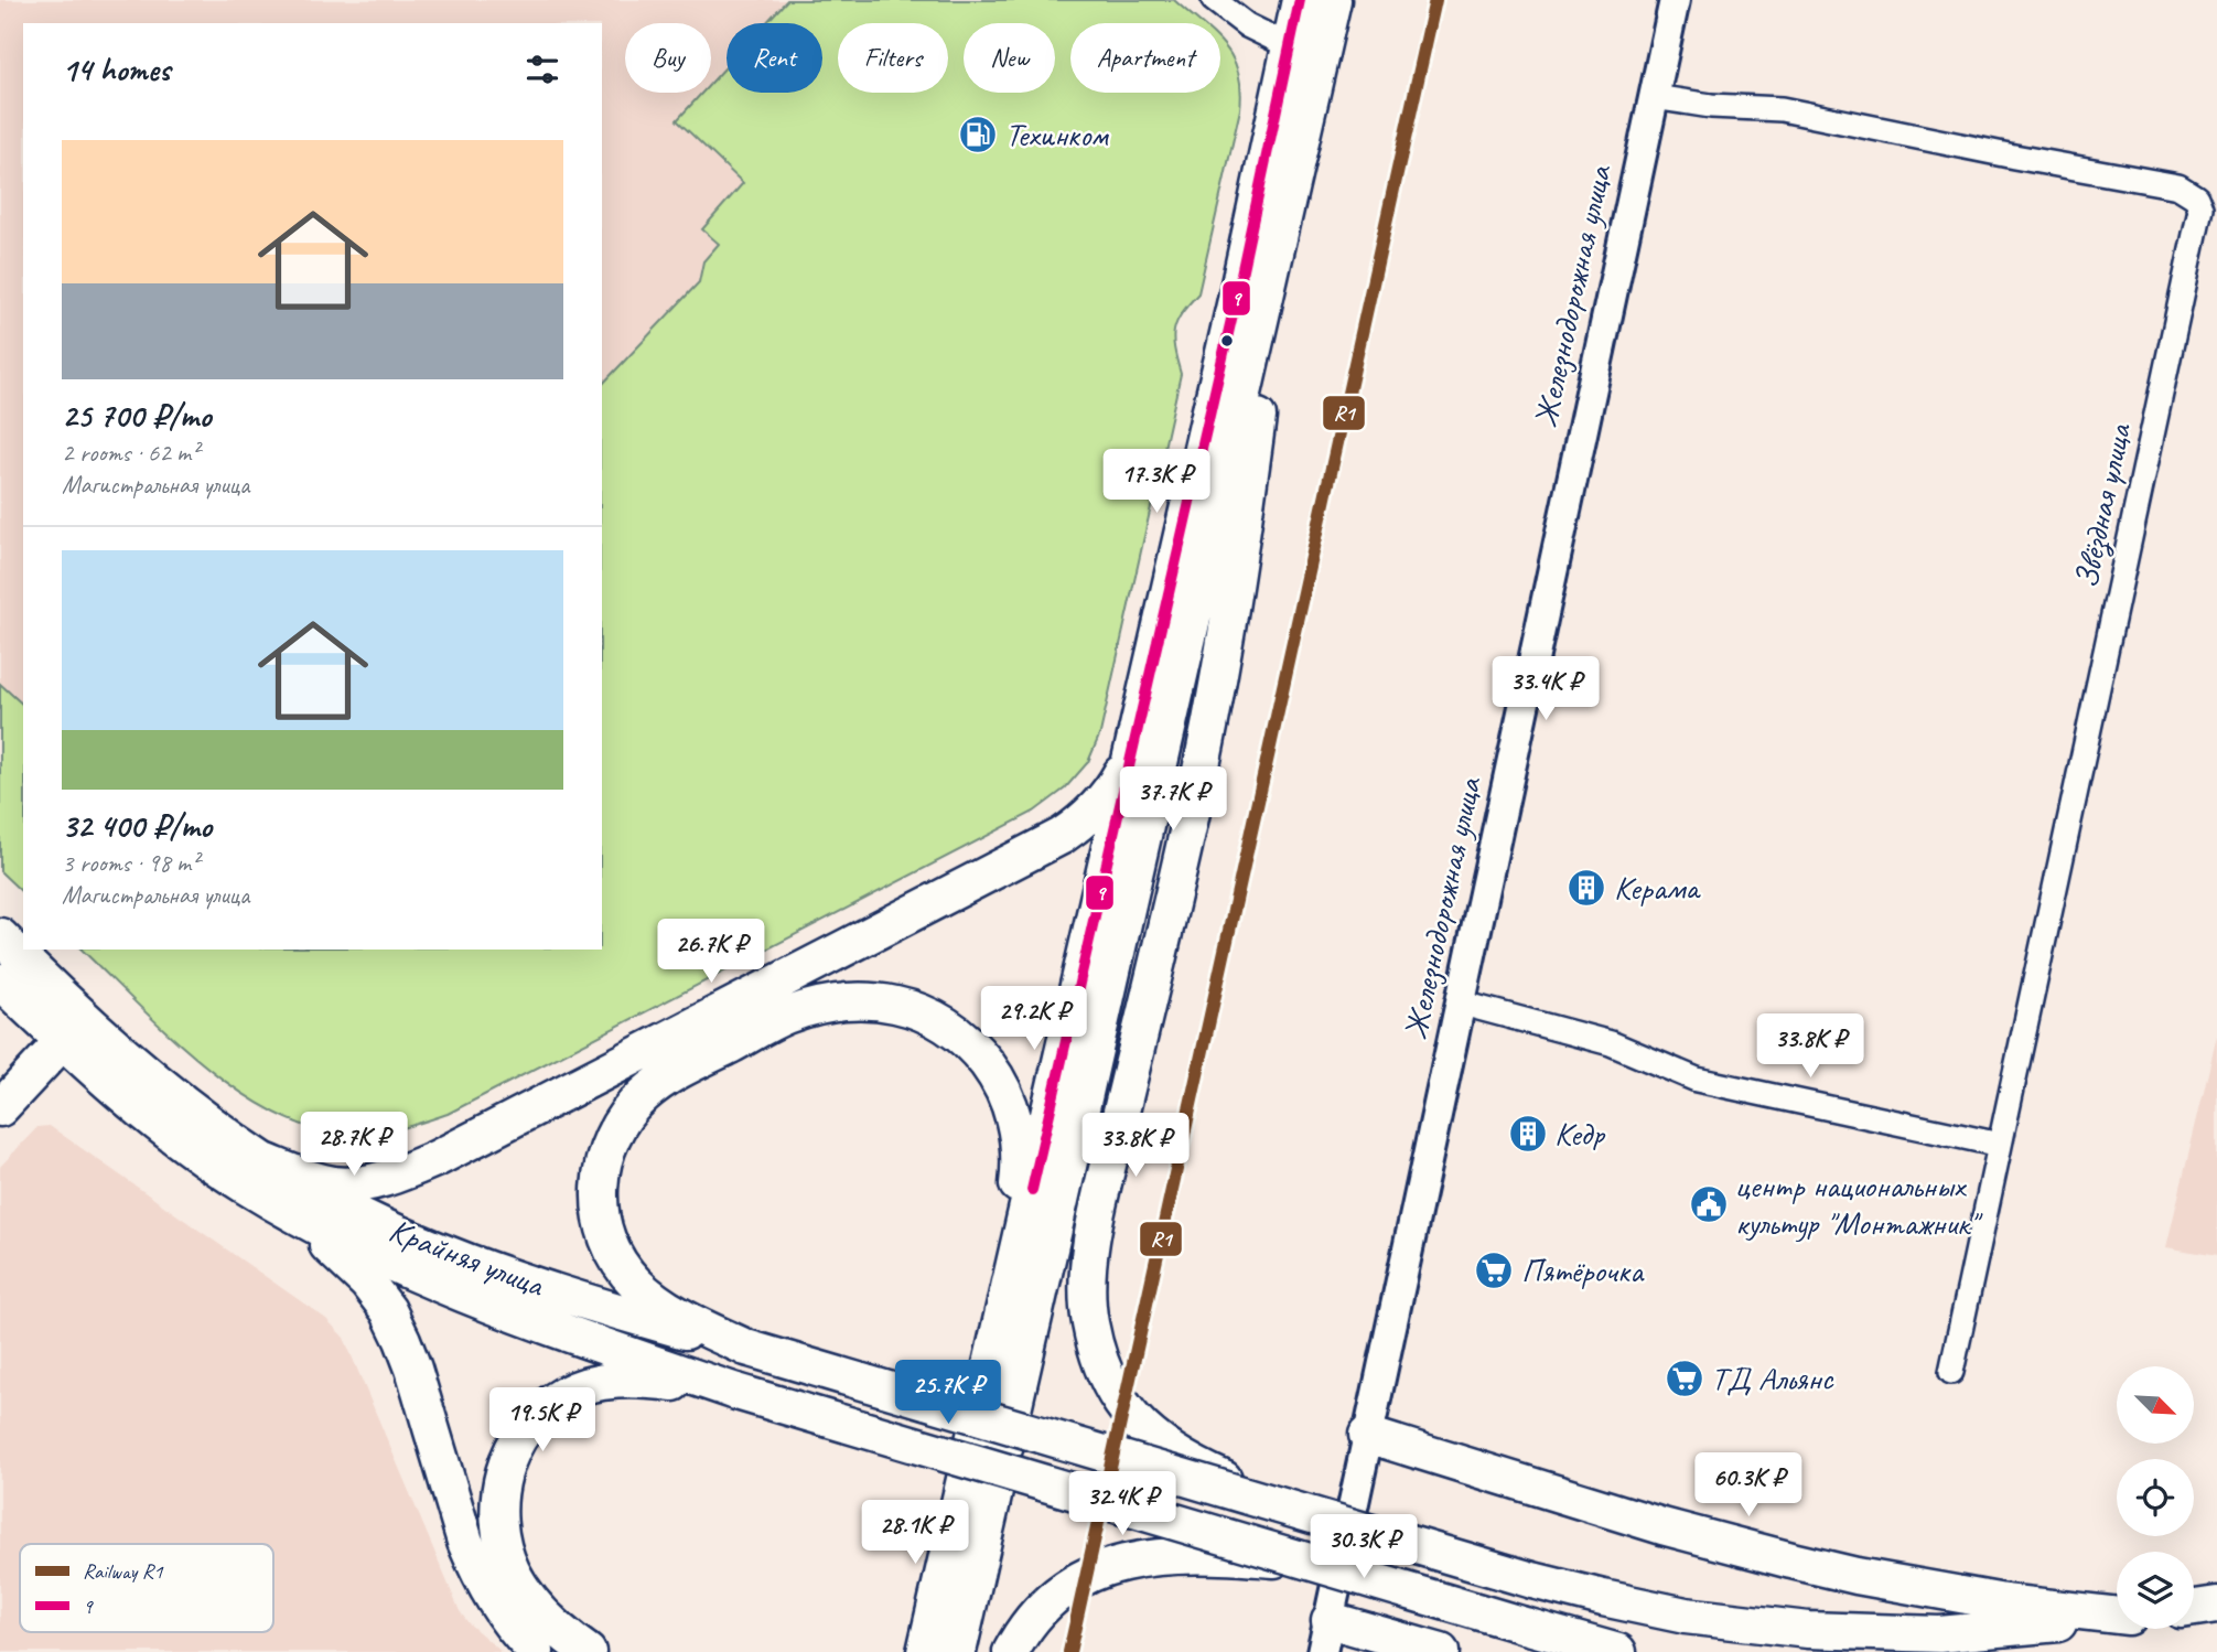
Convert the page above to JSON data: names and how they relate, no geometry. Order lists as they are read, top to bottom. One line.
{"streets":{"main road":["Крайняя улица"],"street":["Железнодорожная улица","Звёздная улица"]},"crossings":[["Железнодорожная улица","Звёздная улица"]],"places":{"fuel station":["Техинком"],"building":["Керама","Кедр"],"public building":["центр национальных культур \"Монтажник\""],"supermarket":["Пятёрочка","ТД Альянс"]},"lines":["rail line R1","transit line 9"],"legend":["Railway R1","9"],"north":"bottom right","page":{"chip":["Buy","Rent","Filters","New","Apartment"],"heading":"14 homes","list":[{"name":"25 700 ₽/mo","note":"2 rooms · 62 m² · Магистральная улица"},{"name":"32 400 ₽/mo","note":"3 rooms · 98 m² · Магистральная улица"}],"price":["17.3K ₽","33.4K ₽","37.7K ₽","26.7K ₽","29.2K ₽","33.8K ₽","28.7K ₽","33.8K ₽","25.7K ₽","19.5K ₽","60.3K ₽","32.4K ₽","28.1K ₽","30.3K ₽"]}}
